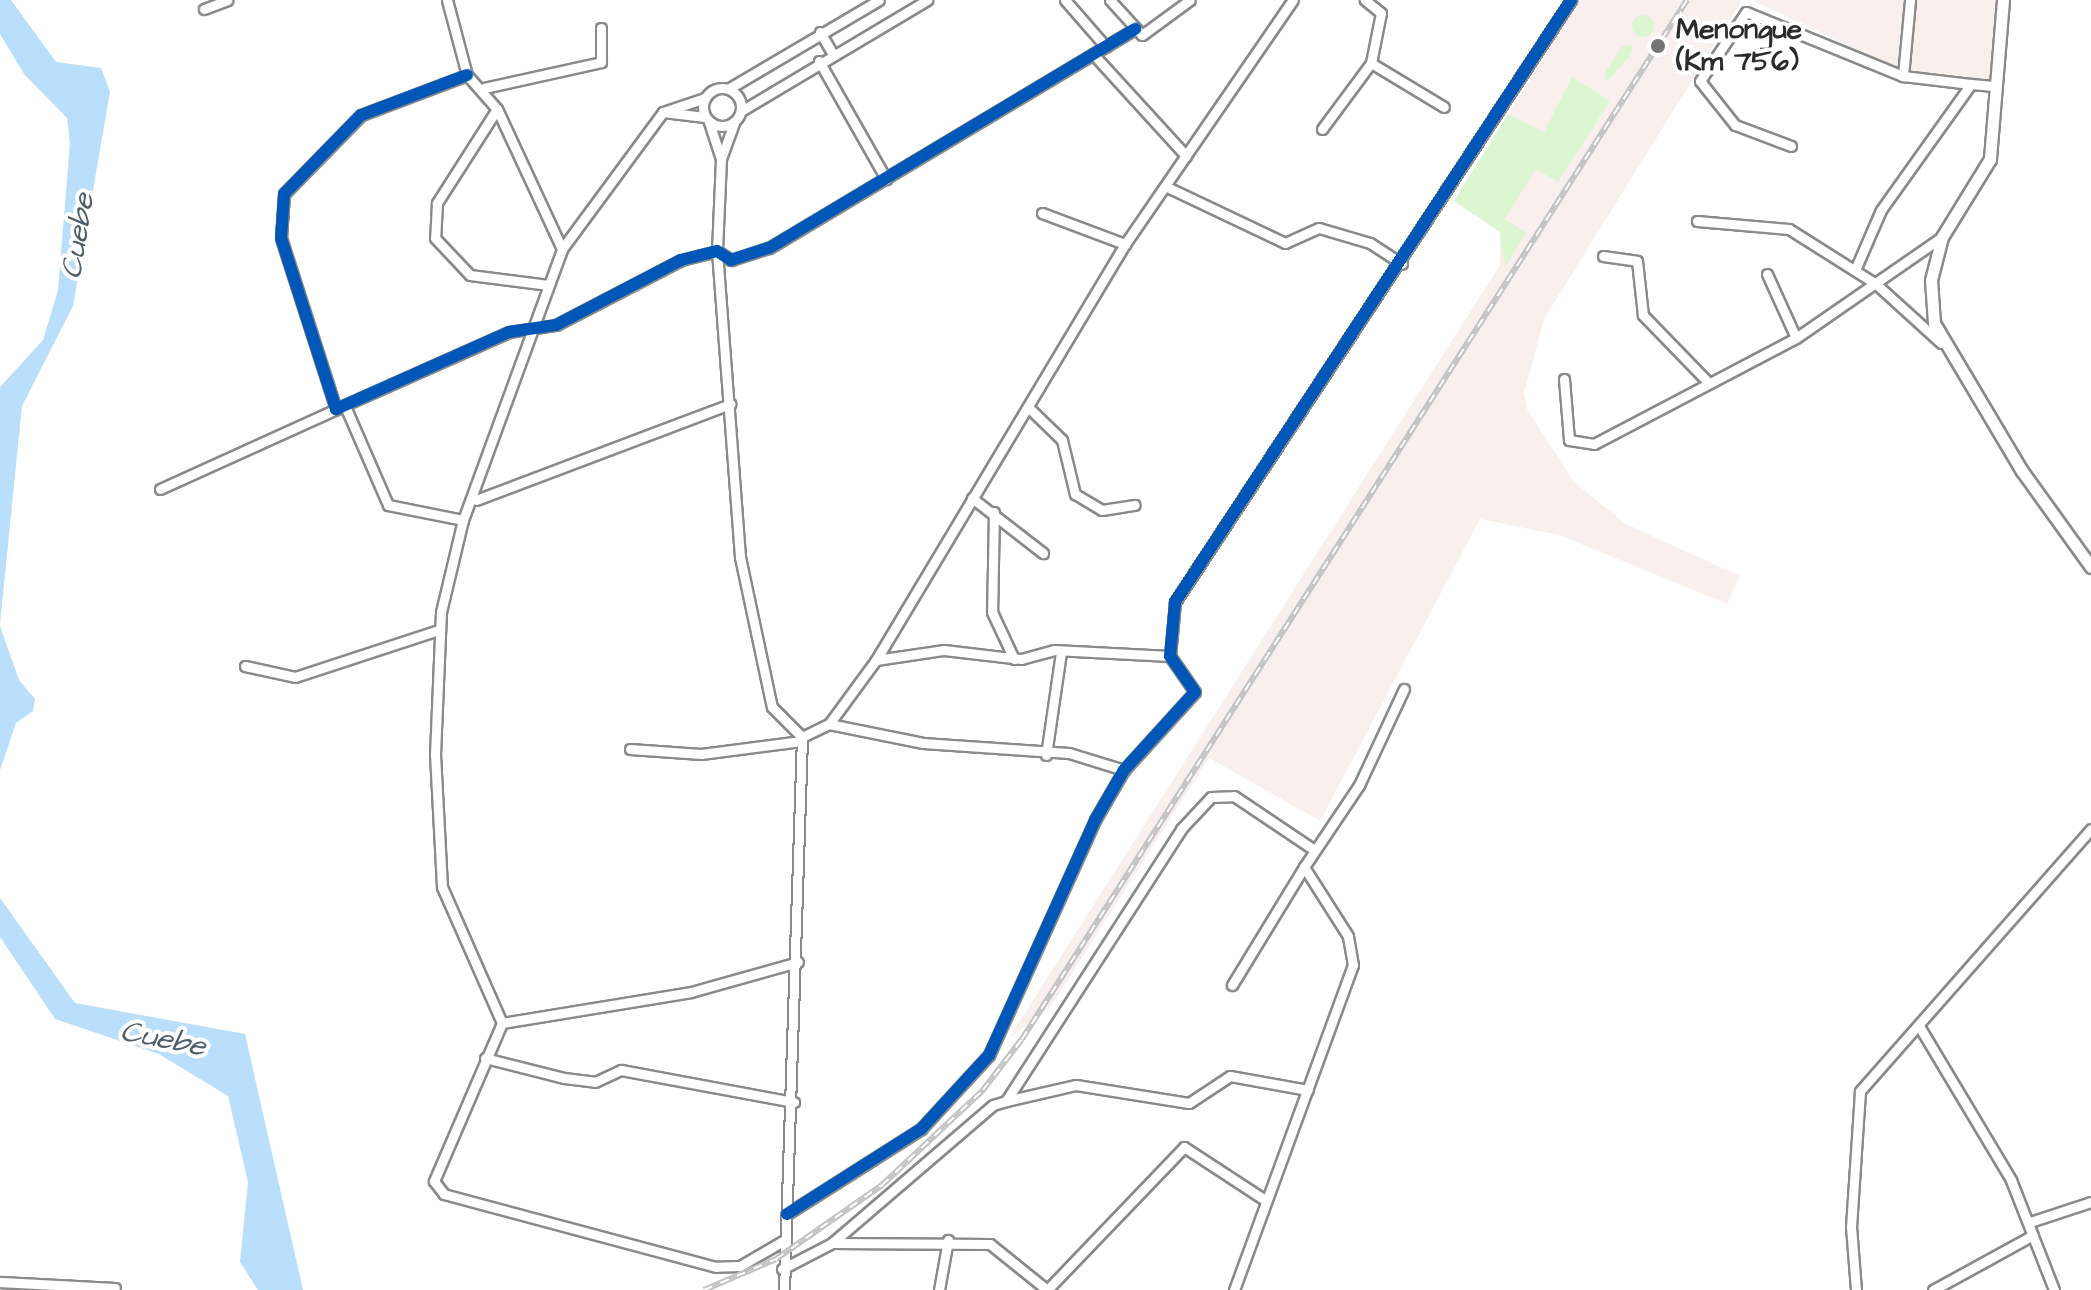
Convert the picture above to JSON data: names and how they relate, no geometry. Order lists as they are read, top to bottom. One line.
{"water":["Cuebe"],"places":["Menongue (Km 756)"]}
